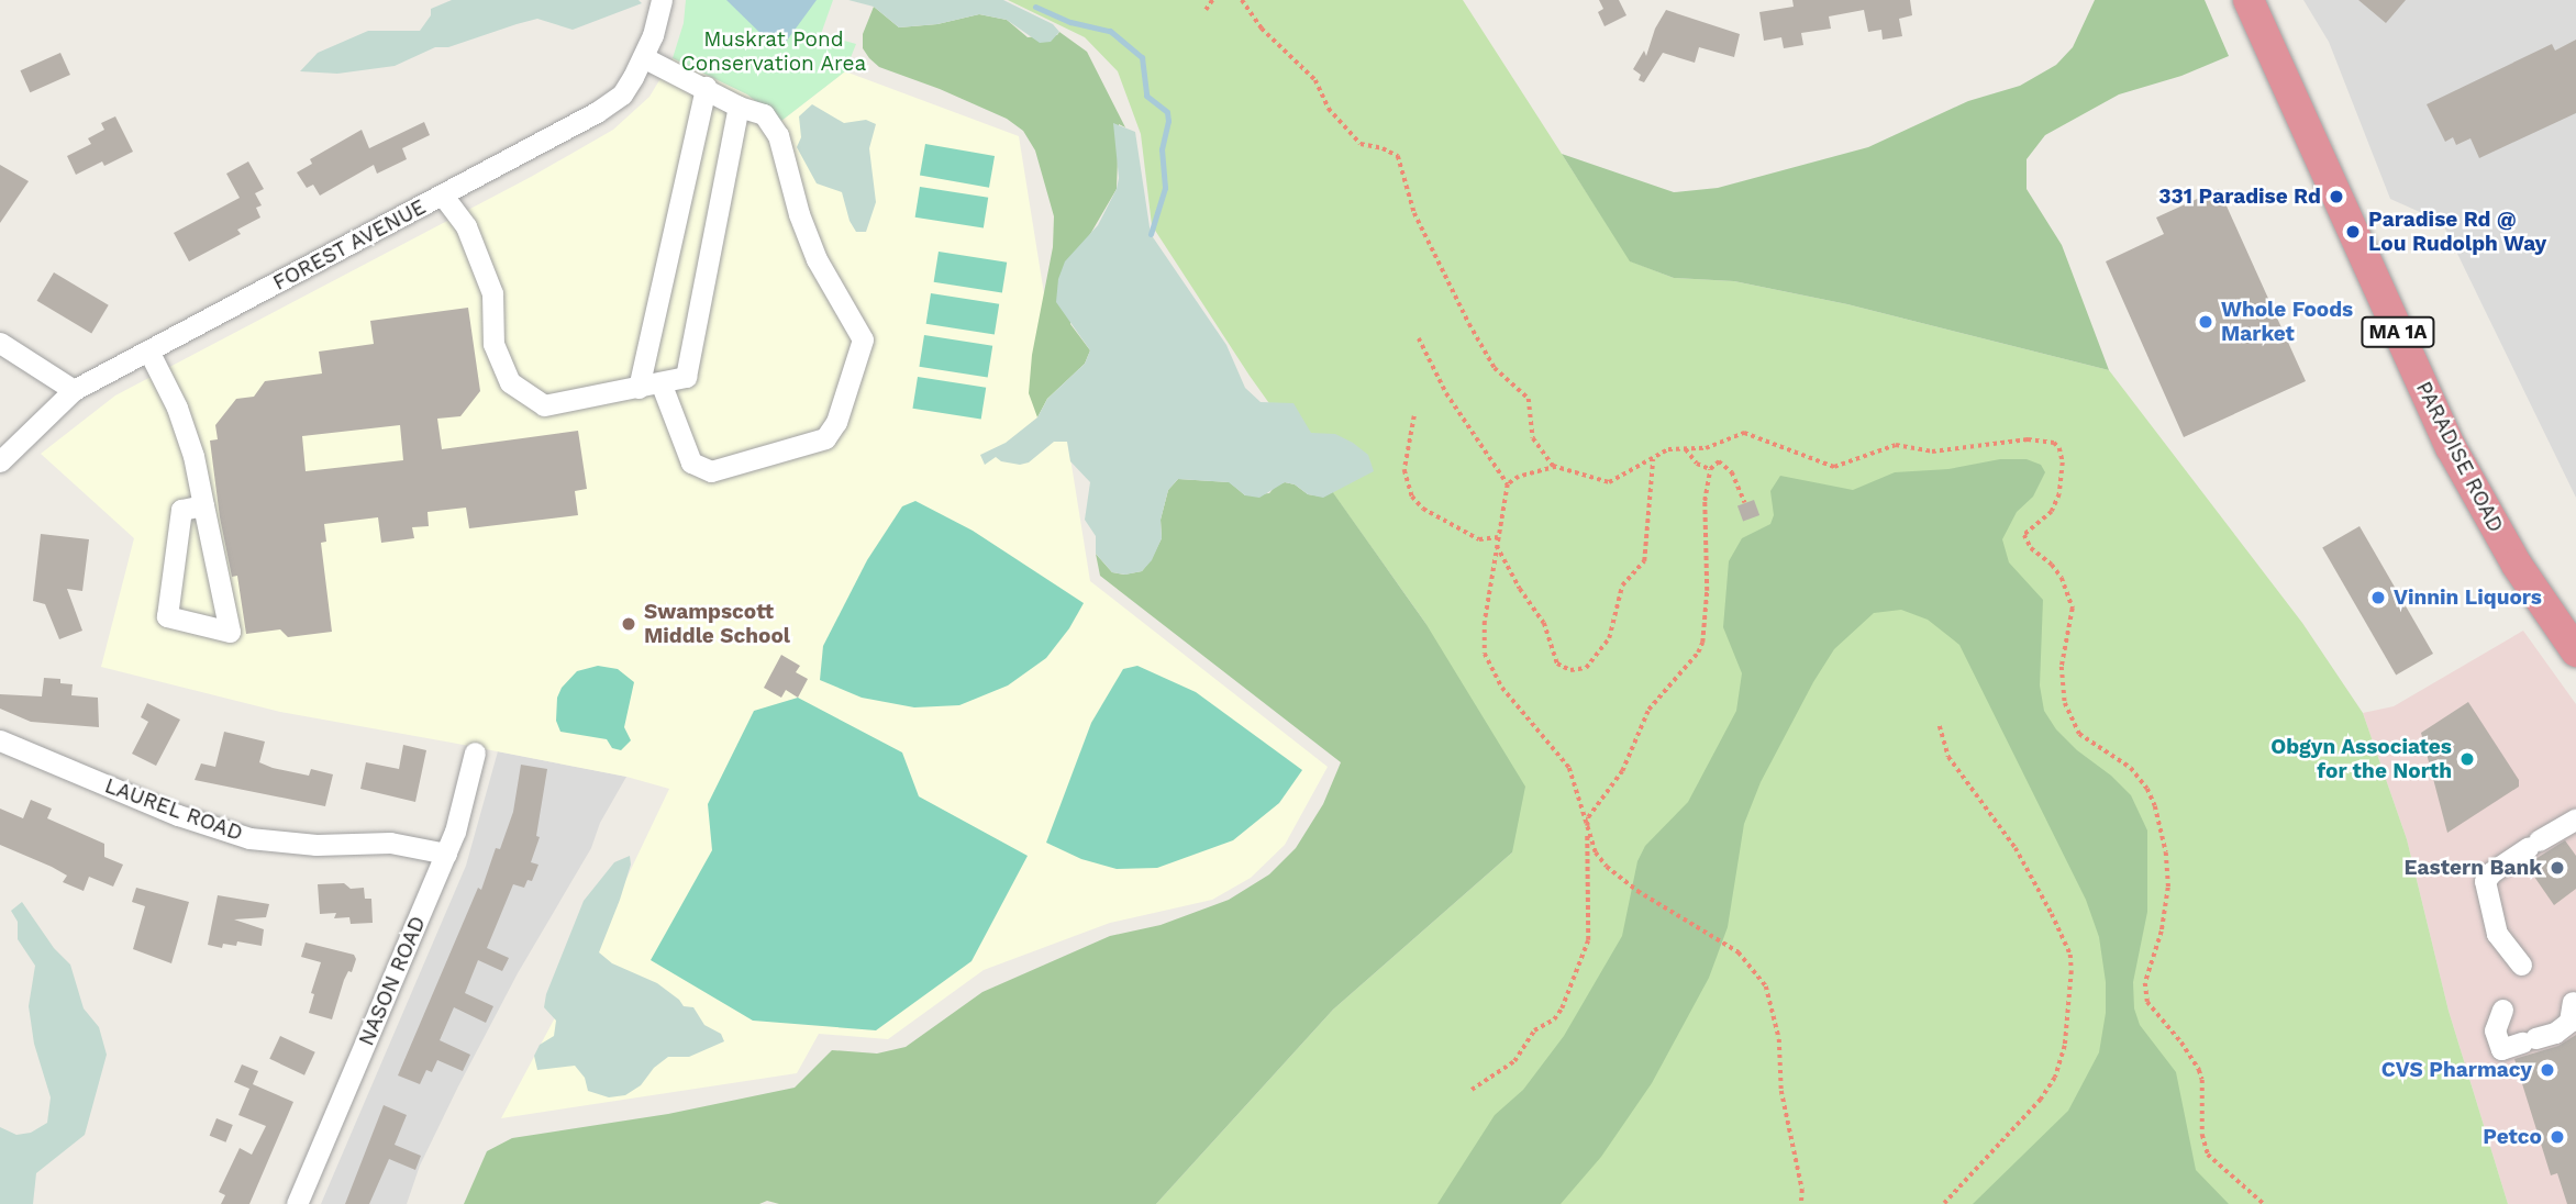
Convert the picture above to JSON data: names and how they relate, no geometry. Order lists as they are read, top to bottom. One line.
{"streets":{"highway":["MA 1A","PARADISE ROAD"],"street":["FOREST AVENUE","LAUREL ROAD","NASON ROAD"]},"crossings":[["LAUREL ROAD","NASON ROAD"]],"parks":["Muskrat Pond Conservation Area"],"places":["331 Paradise Rd","Paradise Rd @ Lou Rudolph Way","Whole Foods Market","Vinnin Liquors","Swampscott Middle School","Obgyn Associates for the North","Eastern Bank","CVS Pharmacy","Petco"]}
